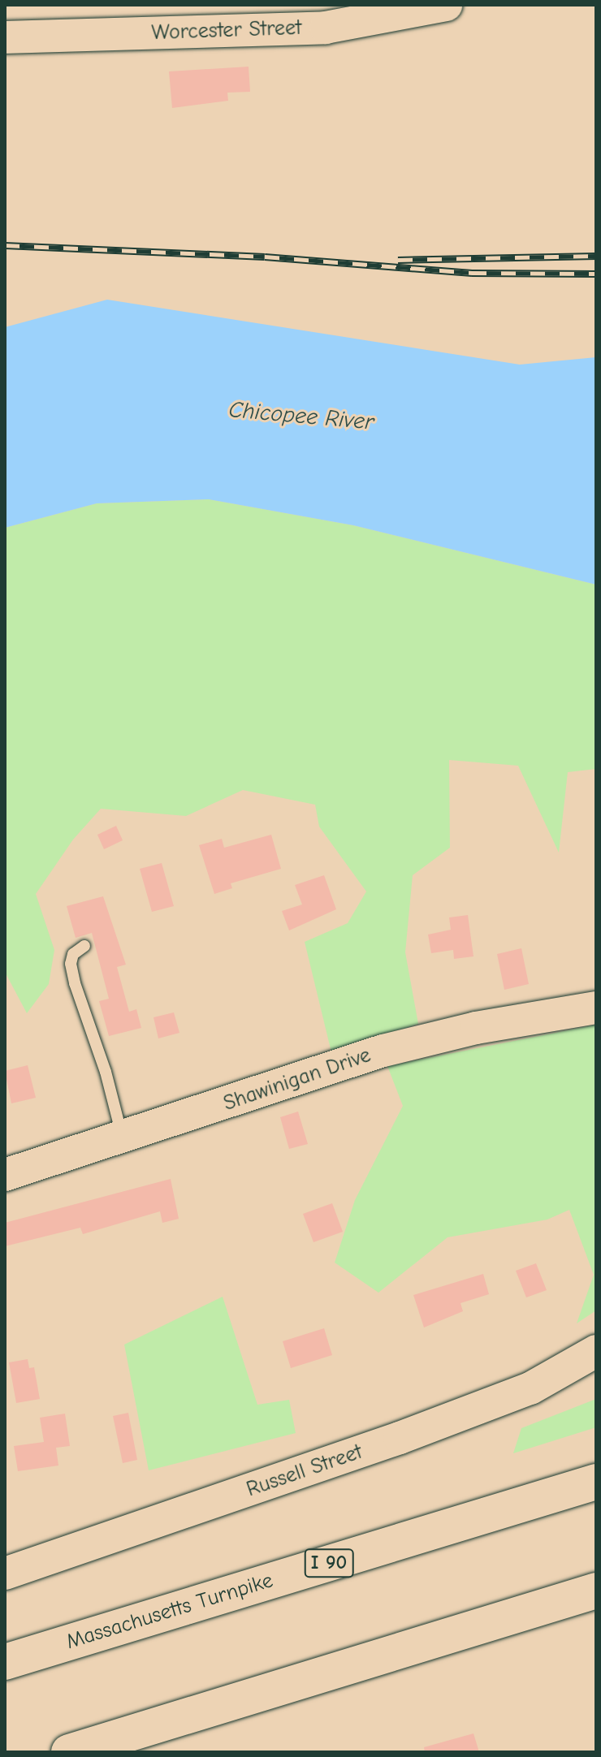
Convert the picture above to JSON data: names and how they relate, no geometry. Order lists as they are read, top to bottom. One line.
{"streets":{"highway":["I 90","Massachusetts Turnpike"],"main road":["Worcester Street","Shawinigan Drive","Russell Street"]},"water":["Chicopee River"]}
